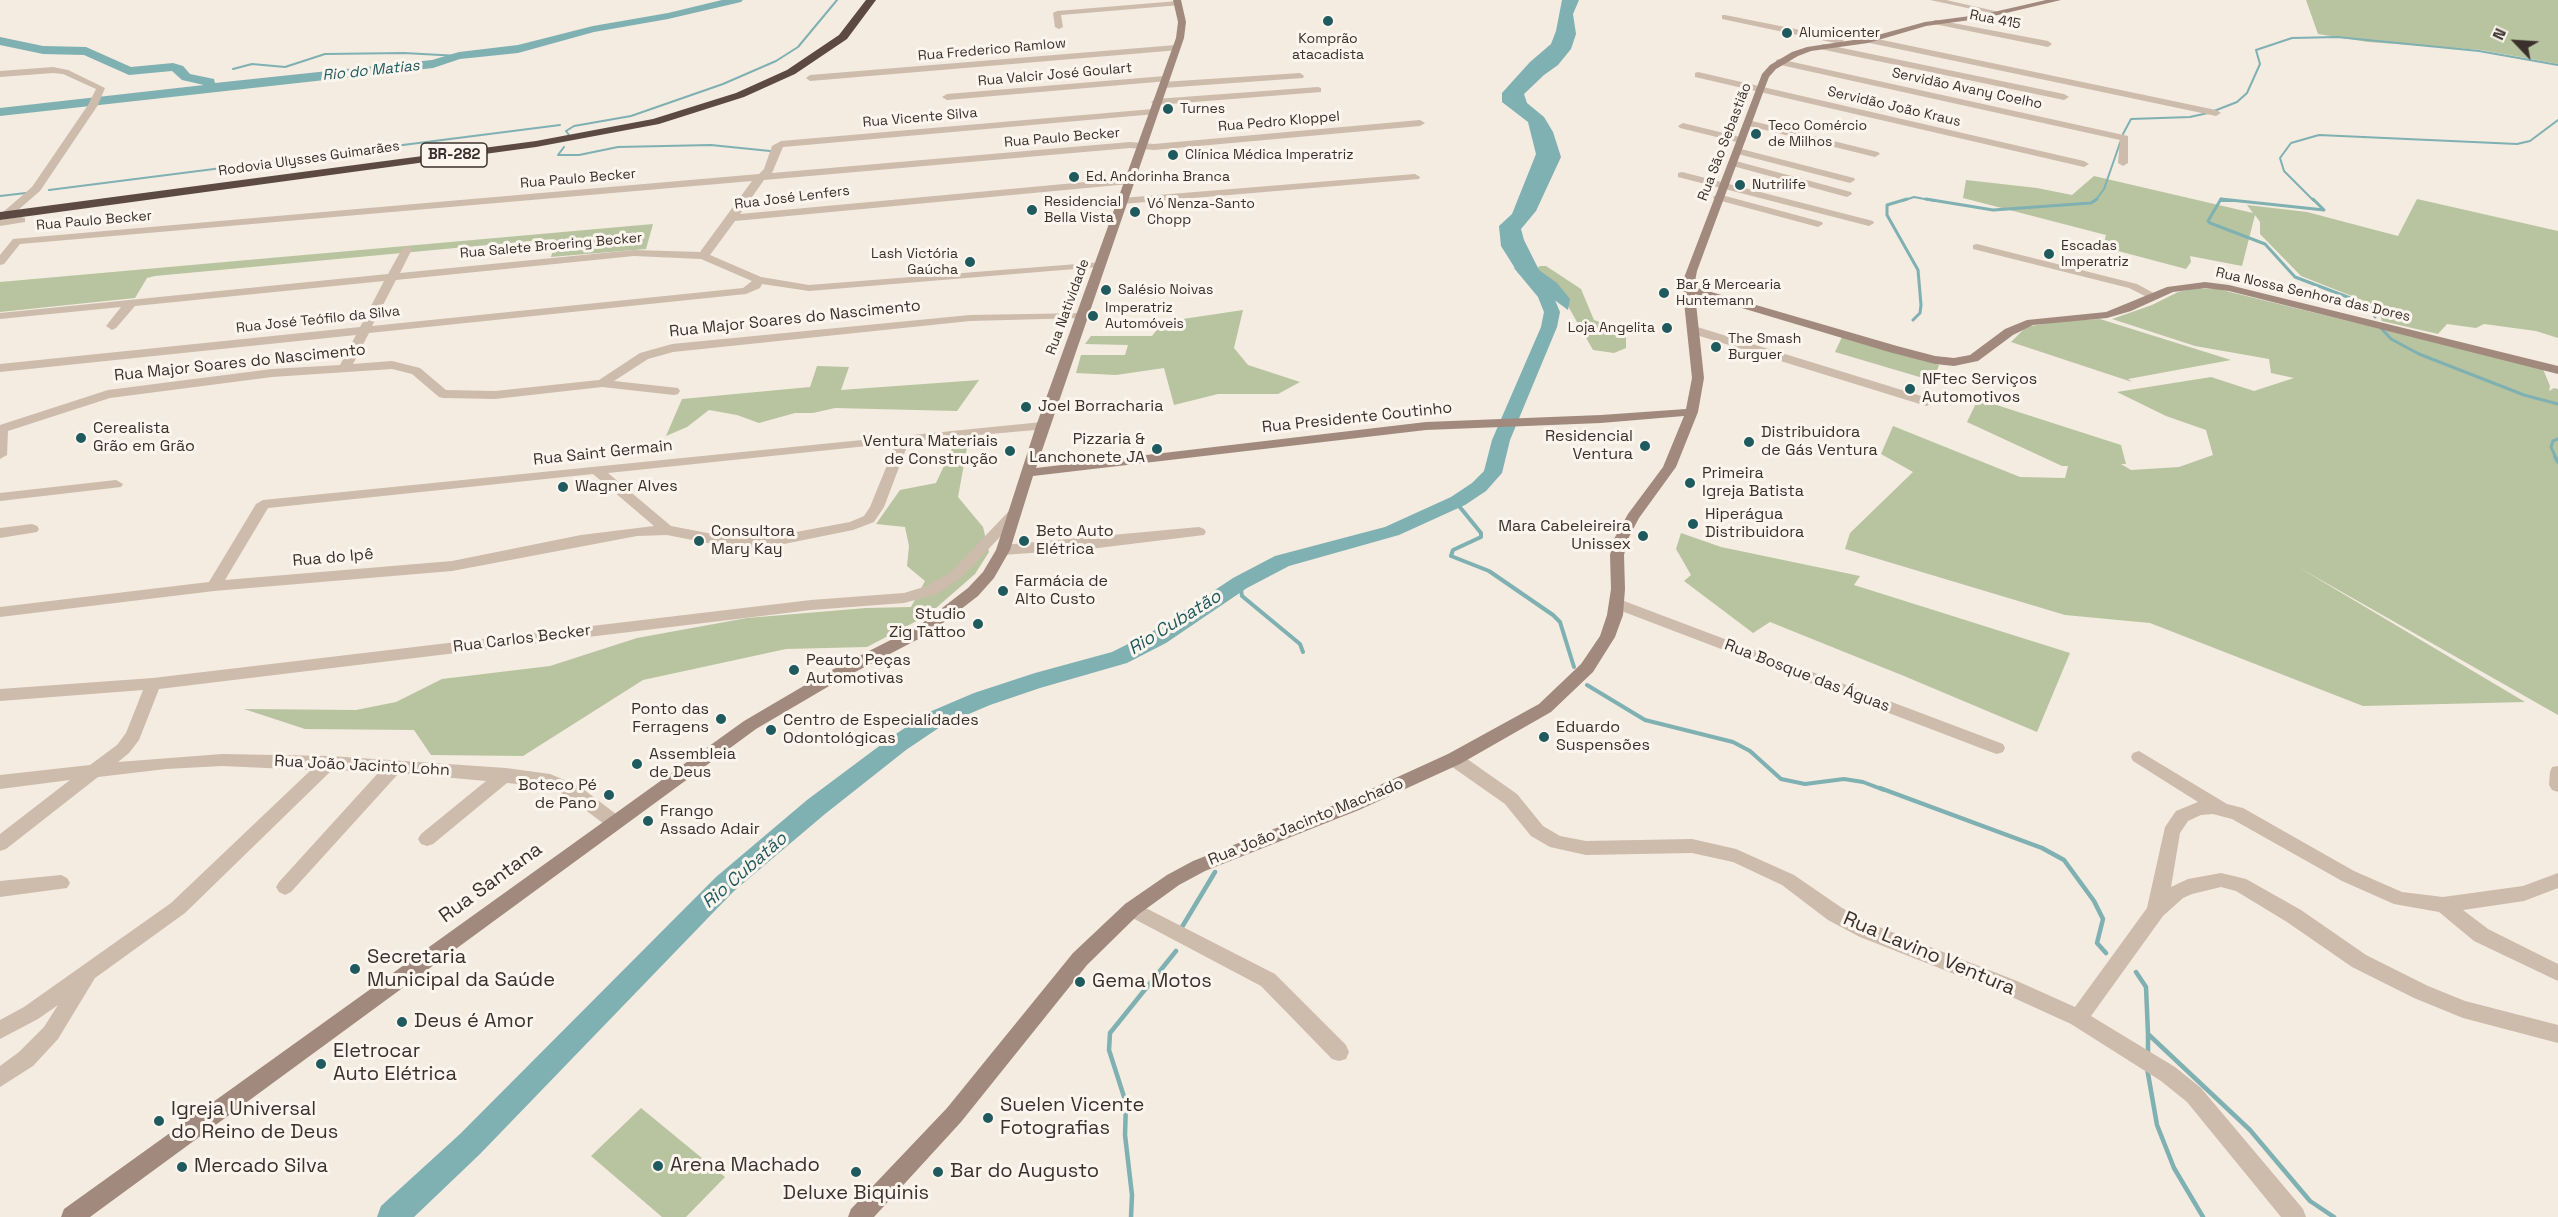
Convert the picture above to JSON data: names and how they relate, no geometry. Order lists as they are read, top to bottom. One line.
{"streets":{"highway":["BR-282","Rodovia Ulysses Guimarães"],"main road":["Rua São Sebastião","Rua Nossa Senhora das Dores","Rua Natividade","Rua Presidente Coutinho","Rua João Jacinto Machado","Rua Santana"],"street":["Rua 415","Rua Frederico Ramlow","Rua Valcir José Goulart","Servidão Avany Coelho","Servidão João Kraus","Rua Vicente Silva","Rua Pedro Kloppel","Rua Paulo Becker","Rua José Lenfers","Rua Salete Broering Becker","Rua Major Soares do Nascimento","Rua José Teófilo da Silva","Rua Saint Germain","Rua do Ipê","Rua Carlos Becker","Rua Bosque das Águas","Rua João Jacinto Lohn","Rua Lavino Ventura"]},"crossings":[["Rua 415","Rua São Sebastião"],["Rua Frederico Ramlow","Rua Natividade"],["Rua Valcir José Goulart","Rua Natividade"],["Servidão Avany Coelho","Rua São Sebastião"],["Servidão João Kraus","Rua São Sebastião"],["Rua Vicente Silva","Rua Paulo Becker"],["Rua Vicente Silva","Rua José Lenfers"],["Rua Vicente Silva","Rua Natividade"],["Rua Pedro Kloppel","Rua Paulo Becker"],["Rua Pedro Kloppel","Rua Natividade"],["Rua Paulo Becker","Rua Natividade"],["Rua São Sebastião","Rua Nossa Senhora das Dores"],["Rua São Sebastião","Rua Presidente Coutinho"],["Rua São Sebastião","Rua João Jacinto Machado"],["Rua José Lenfers","Rua Salete Broering Becker"],["Rua José Lenfers","Rua Natividade"],["Rua Salete Broering Becker","Rua Natividade"],["Rua Natividade","Rua Major Soares do Nascimento"],["Rua Natividade","Rua Presidente Coutinho"],["Rua Natividade","Rua Saint Germain"],["Rua Natividade","Rua Carlos Becker"],["Rua Natividade","Rua Santana"],["Rua Presidente Coutinho","Rua João Jacinto Machado"],["Rua Saint Germain","Rua do Ipê"],["Rua Bosque das Águas","Rua João Jacinto Machado"],["Rua João Jacinto Lohn","Rua Santana"],["Rua João Jacinto Machado","Rua Lavino Ventura"]],"water":["Rio do Matias","Rio Cubatão"],"places":["Komprão atacadista","Alumicenter","Turnes","Teco Comércio de Milhos","Clínica Médica Imperatriz","Ed. Andorinha Branca","Nutrilife","Residencial Bella Vista","Vó Nenza-Santo Chopp","Escadas Imperatriz","Lash Victória Gaúcha","Salésio Noivas","Bar & Mercearia Huntemann","Imperatriz Automóveis","Loja Angelita","The Smash Burguer","NFtec Serviços Automotivos","Joel Borracharia","Cerealista Grão em Grão","Distribuidora de Gás Ventura","Residencial Ventura","Pizzaria & Lanchonete JA","Ventura Materiais de Construção","Primeira Igreja Batista","Wagner Alves","Hiperágua Distribuidora","Mara Cabeleireira Unissex","Consultora Mary Kay","Beto Auto Elétrica","Farmácia de Alto Custo","Studio Zig Tattoo","Peauto Peças Automotivas","Ponto das Ferragens","Centro de Especialidades Odontológicas","Eduardo Suspensões","Assembleia de Deus","Boteco Pé de Pano","Frango Assado Adair","Secretaria Municipal da Saúde","Gema Motos","Deus é Amor","Eletrocar Auto Elétrica","Suelen Vicente Fotografias","Igreja Universal do Reino de Deus","Arena Machado","Mercado Silva","Deluxe Biquinis","Bar do Augusto"],"north":"top left"}
